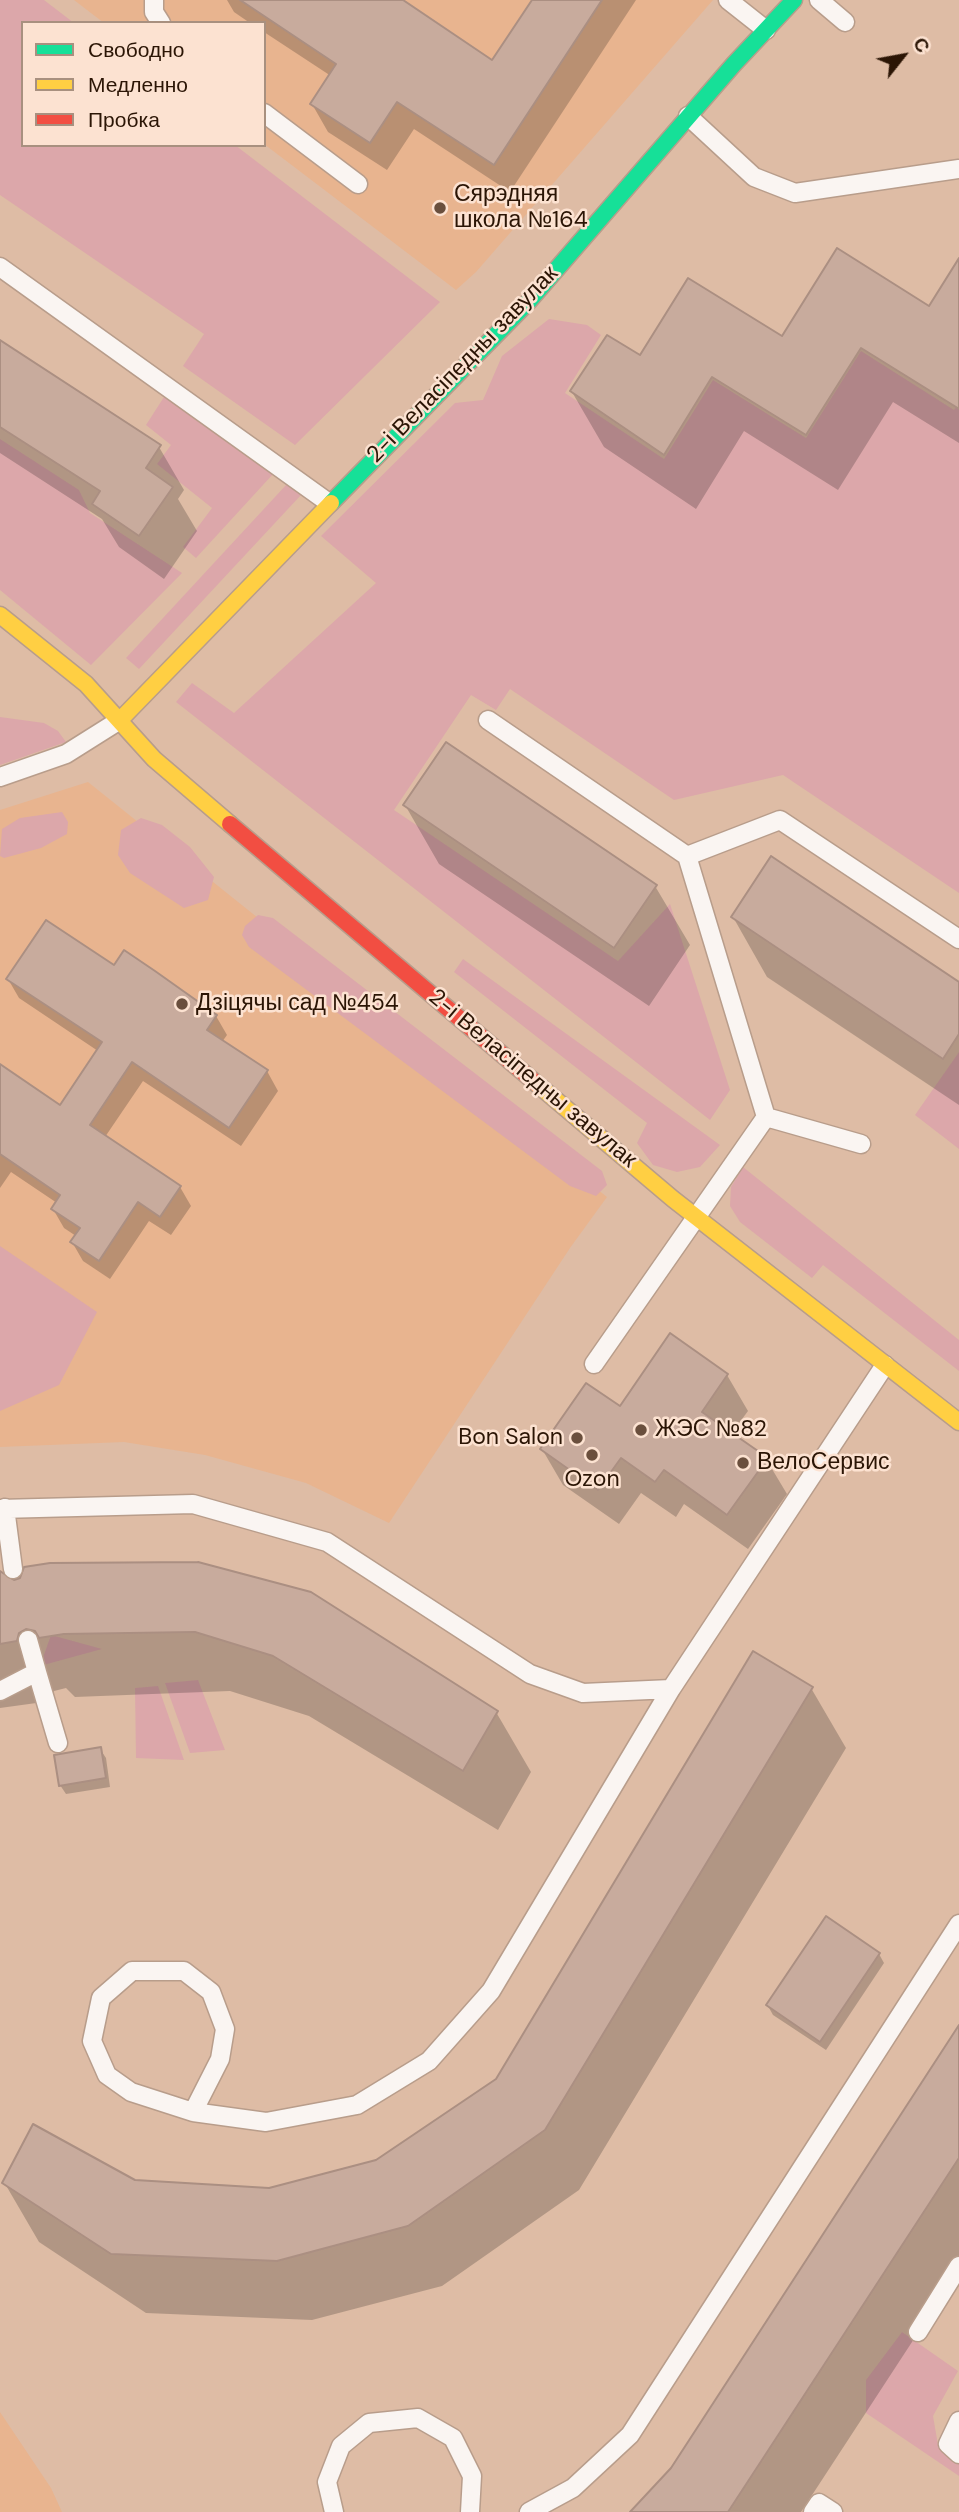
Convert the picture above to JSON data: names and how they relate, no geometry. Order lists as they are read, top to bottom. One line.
{"streets":{"street":["2-і Веласіпедны завулак"]},"places":["Сярэдняя школа №164","Дзіцячы сад №454","ЖЭС №82","Bon Salon","Ozon","ВелоСервис"],"legend":["Свободно","Медленно","Пробка"],"north":"top right"}
